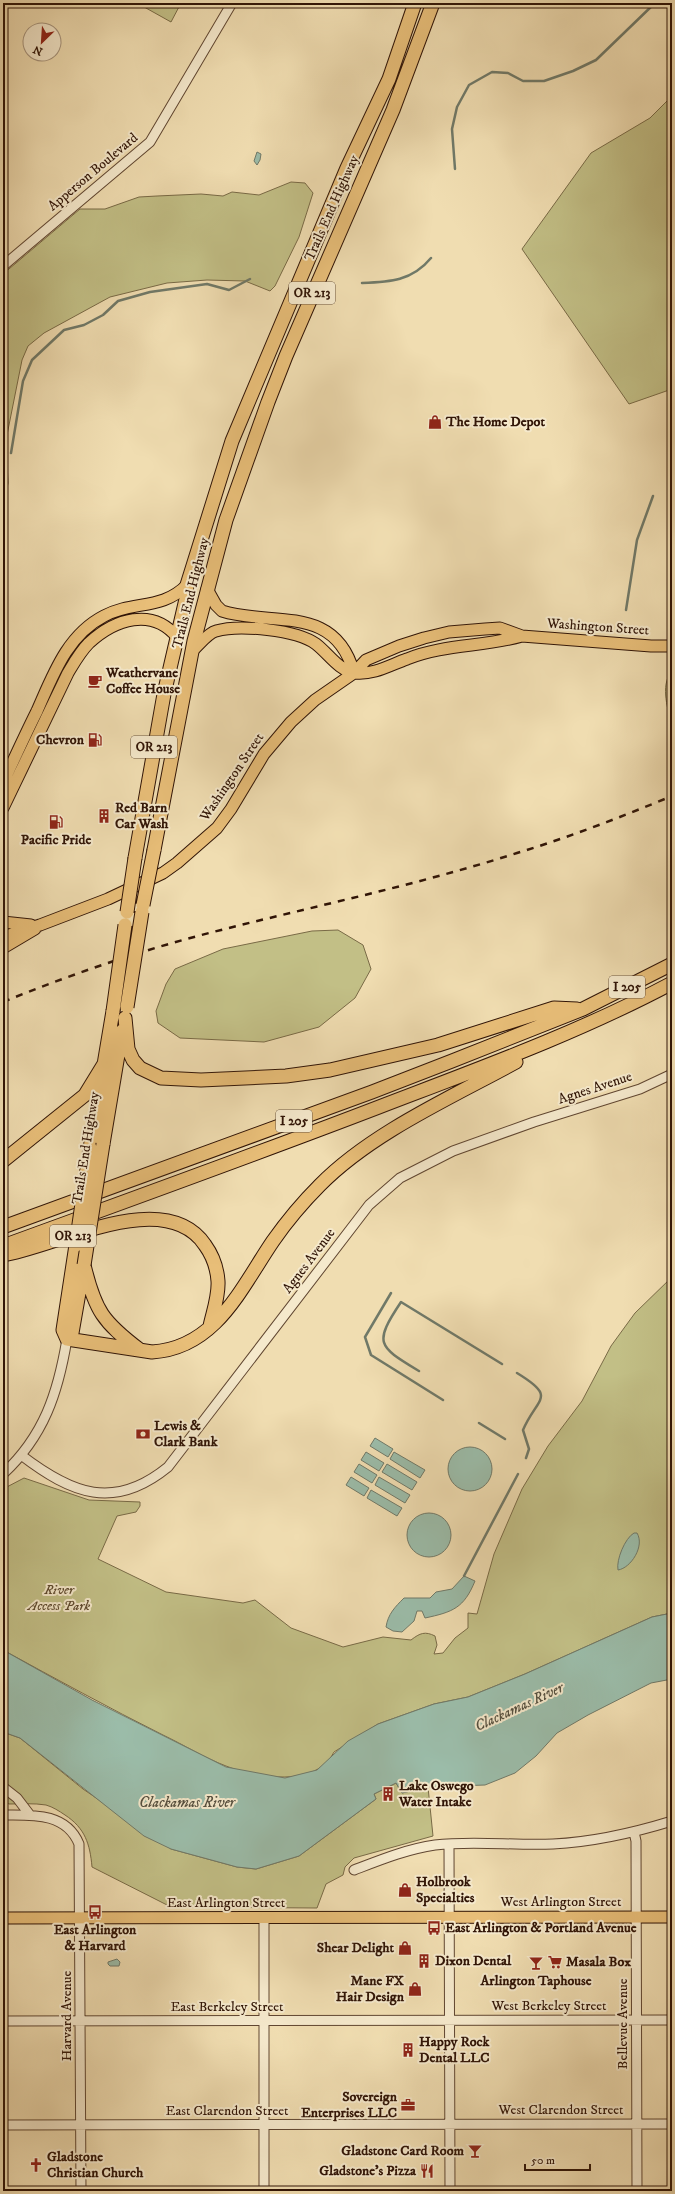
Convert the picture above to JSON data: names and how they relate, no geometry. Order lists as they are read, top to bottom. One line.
{"streets":{"highway":["Trails End Highway","OR 213","I 205"],"main road":["Washington Street","West Arlington Street","East Arlington Street"],"street":["Apperson Boulevard","Agnes Avenue","West Berkeley Street","East Berkeley Street","Harvard Avenue","Bellevue Avenue","West Clarendon Street","East Clarendon Street"]},"crossings":[["Trails End Highway","OR 213"],["West Arlington Street","East Arlington Street"],["West Arlington Street","Bellevue Avenue"],["East Arlington Street","Harvard Avenue"],["West Berkeley Street","East Berkeley Street"],["West Berkeley Street","Bellevue Avenue"],["East Berkeley Street","Harvard Avenue"],["Harvard Avenue","East Clarendon Street"],["Bellevue Avenue","West Clarendon Street"],["West Clarendon Street","East Clarendon Street"]],"water":["Clackamas River"],"parks":["River Access Park"],"places":{"shop":["The Home Depot","Holbrook Specialties","Shear Delight","Mane FX Hair Design"],"cafe":["Weathervane Coffee House"],"fuel station":["Chevron","Pacific Pride"],"building":["Red Barn Car Wash","Lake Oswego Water Intake","Dixon Dental","Happy Rock Dental LLC"],"bank":["Lewis & Clark Bank"],"bus stop":["East Arlington & Harvard","East Arlington & Portland Avenue"],"supermarket":["Masala Box"],"bar":["Arlington Taphouse","Gladstone Card Room"],"office":["Sovereign Enterprises LLC"],"church":["Gladstone Christian Church"],"restaurant":["Gladstone's Pizza"]},"scale_bar":"50 m","north":"bottom left"}
